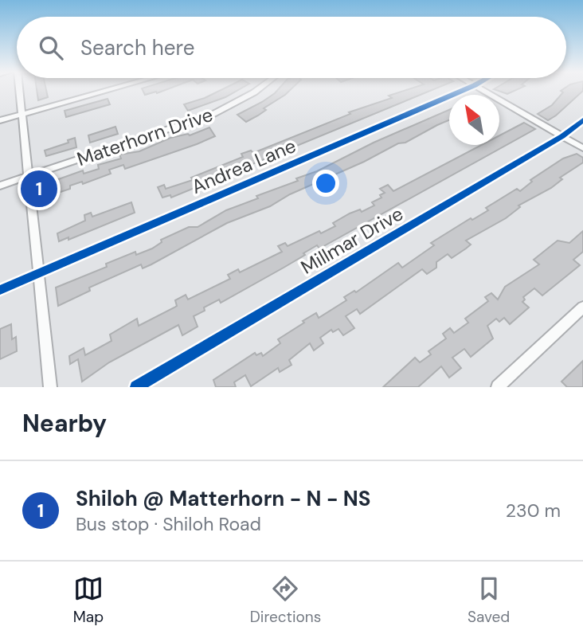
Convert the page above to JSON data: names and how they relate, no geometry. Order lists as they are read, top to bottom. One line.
{"streets":{"street":["Materhorn Drive","Andrea Lane","Millmar Drive"]},"north":"top left","page":{"search":"Search here","pins":"1","heading":"Nearby","list":[{"mark":"1","name":"Shiloh @ Matterhorn - N - NS","note":"Bus stop · Shiloh Road","value":"230 m"}],"nav":["Map","Directions","Saved"]}}
